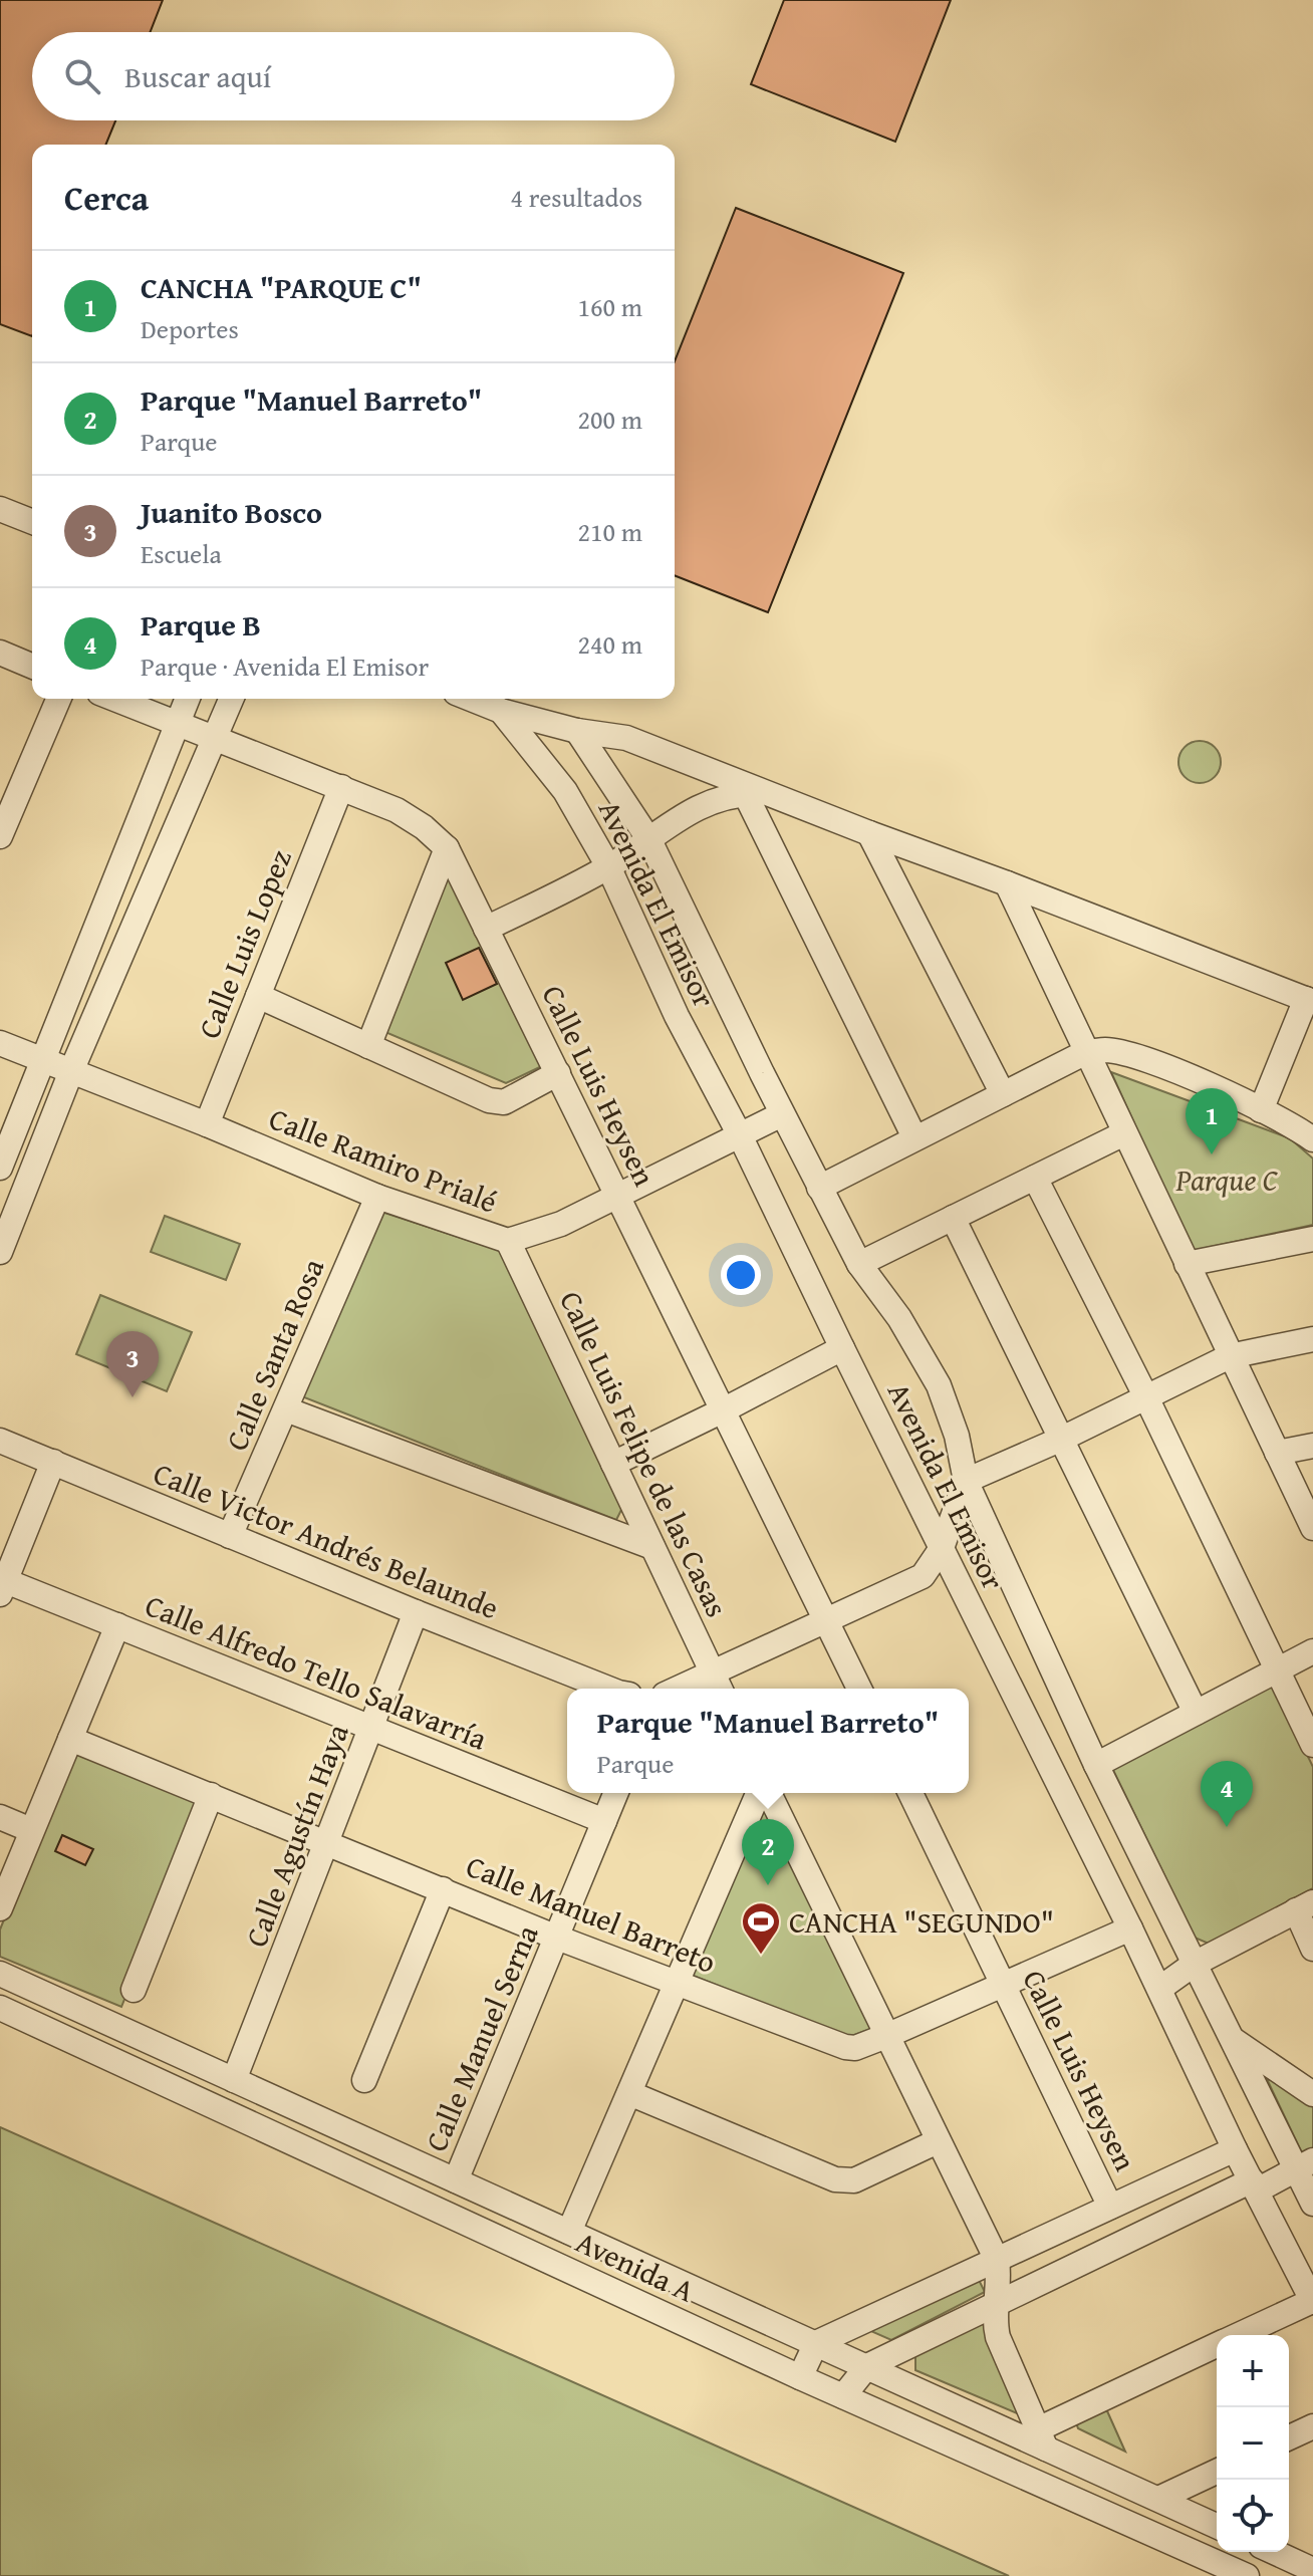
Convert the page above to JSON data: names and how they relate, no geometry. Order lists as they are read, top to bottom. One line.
{"streets":{"street":["Avenida El Emisor","Calle Luis Lopez","Calle Luis Heysen","Calle Ramiro Prialé","Calle Santa Rosa","Calle Luis Felipe de las Casas","Calle Victor Andrés Belaunde","Calle Alfredo Tello Salavarría","Calle Agustín Haya","Calle Manuel Barreto","Calle Manuel Serna","Avenida A"]},"crossings":[["Avenida El Emisor","Calle Ramiro Prialé"],["Avenida El Emisor","Calle Manuel Barreto"],["Calle Luis Lopez","Calle Luis Heysen"],["Calle Luis Lopez","Calle Ramiro Prialé"],["Calle Luis Heysen","Calle Ramiro Prialé"],["Calle Luis Heysen","Calle Manuel Barreto"],["Calle Ramiro Prialé","Calle Santa Rosa"],["Calle Ramiro Prialé","Calle Luis Felipe de las Casas"],["Calle Santa Rosa","Calle Victor Andrés Belaunde"],["Calle Victor Andrés Belaunde","Calle Agustín Haya"],["Calle Alfredo Tello Salavarría","Calle Agustín Haya"],["Calle Alfredo Tello Salavarría","Calle Manuel Serna"],["Calle Agustín Haya","Calle Manuel Barreto"],["Calle Agustín Haya","Avenida A"],["Calle Manuel Barreto","Calle Manuel Serna"],["Calle Manuel Serna","Avenida A"]],"parks":["Parque C"],"places":{"sports":["CANCHA \"SEGUNDO\""]},"page":{"search":"Buscar aquí","heading":["Cerca","4 resultados"],"list":[{"mark":"1","name":"CANCHA \"PARQUE C\"","note":"Deportes","value":"160 m"},{"mark":"2","name":"Parque \"Manuel Barreto\"","note":"Parque","value":"200 m"},{"mark":"3","name":"Juanito Bosco","note":"Escuela","value":"210 m"},{"mark":"4","name":"Parque B","note":"Parque · Avenida El Emisor","value":"240 m"}],"pins":["1","3","4","2"],"popup":["Parque \"Manuel Barreto\"","Parque"],"map_buttons":["+","−"]}}
